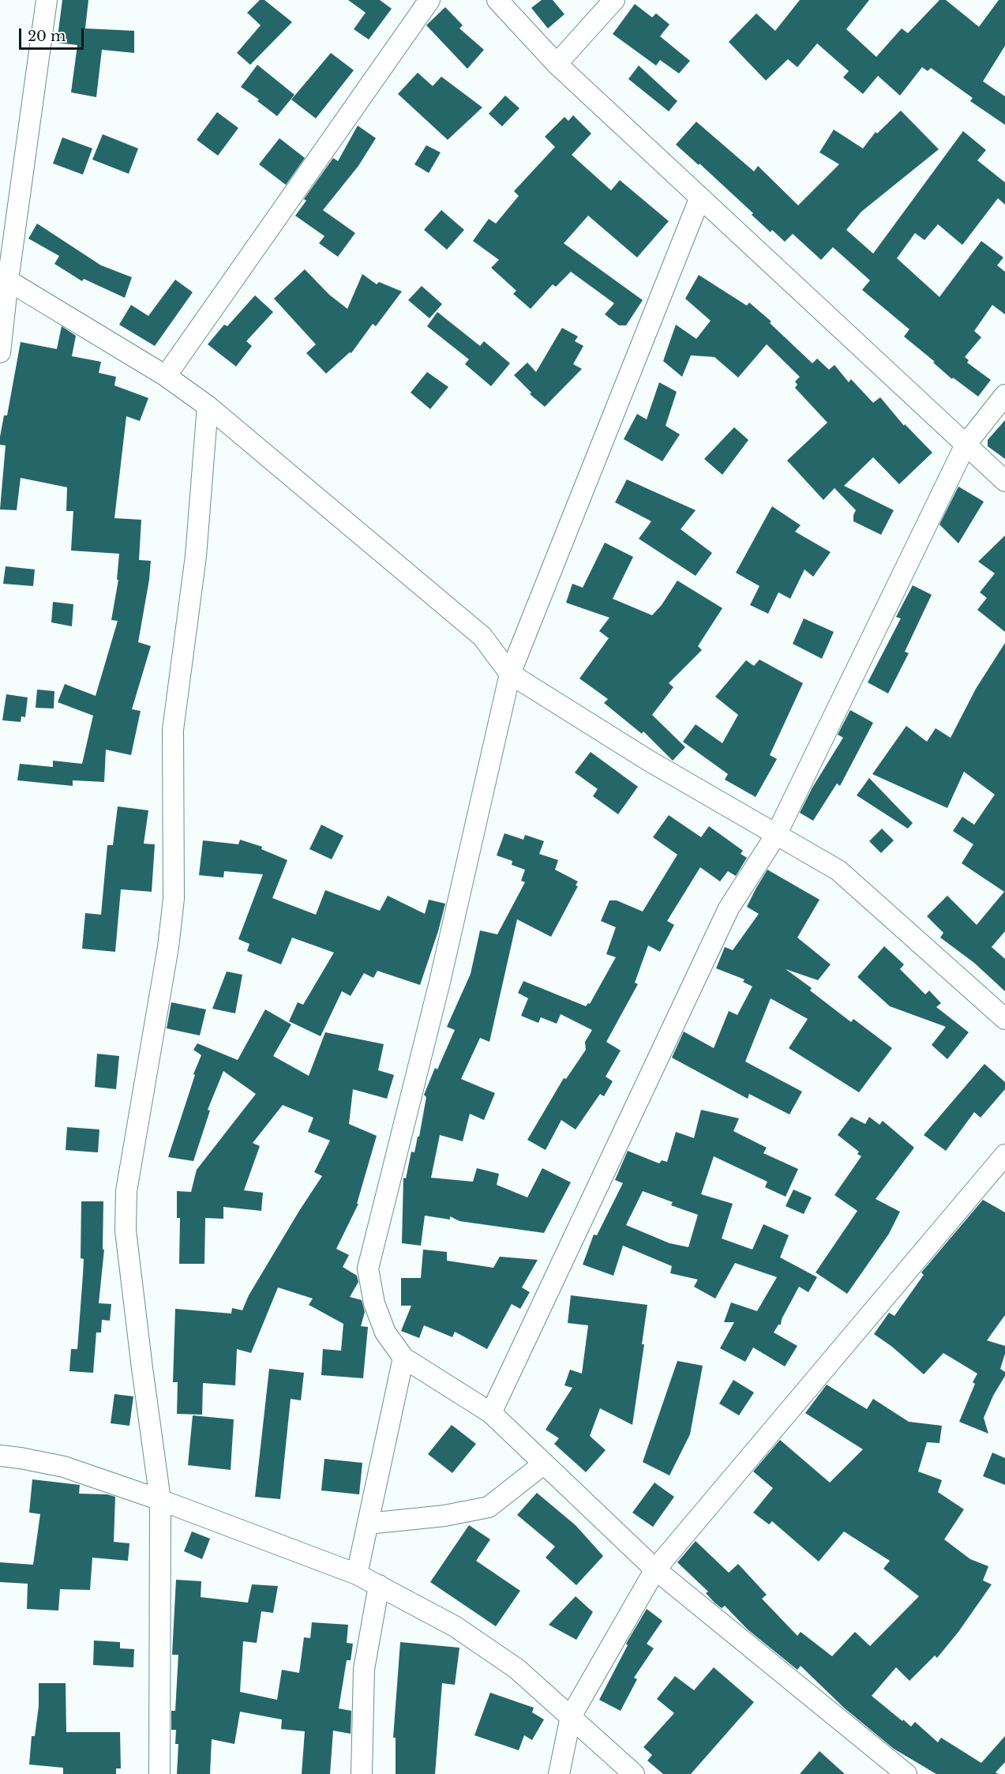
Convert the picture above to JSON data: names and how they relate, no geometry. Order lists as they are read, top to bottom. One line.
{"scale_bar":"20 m"}
